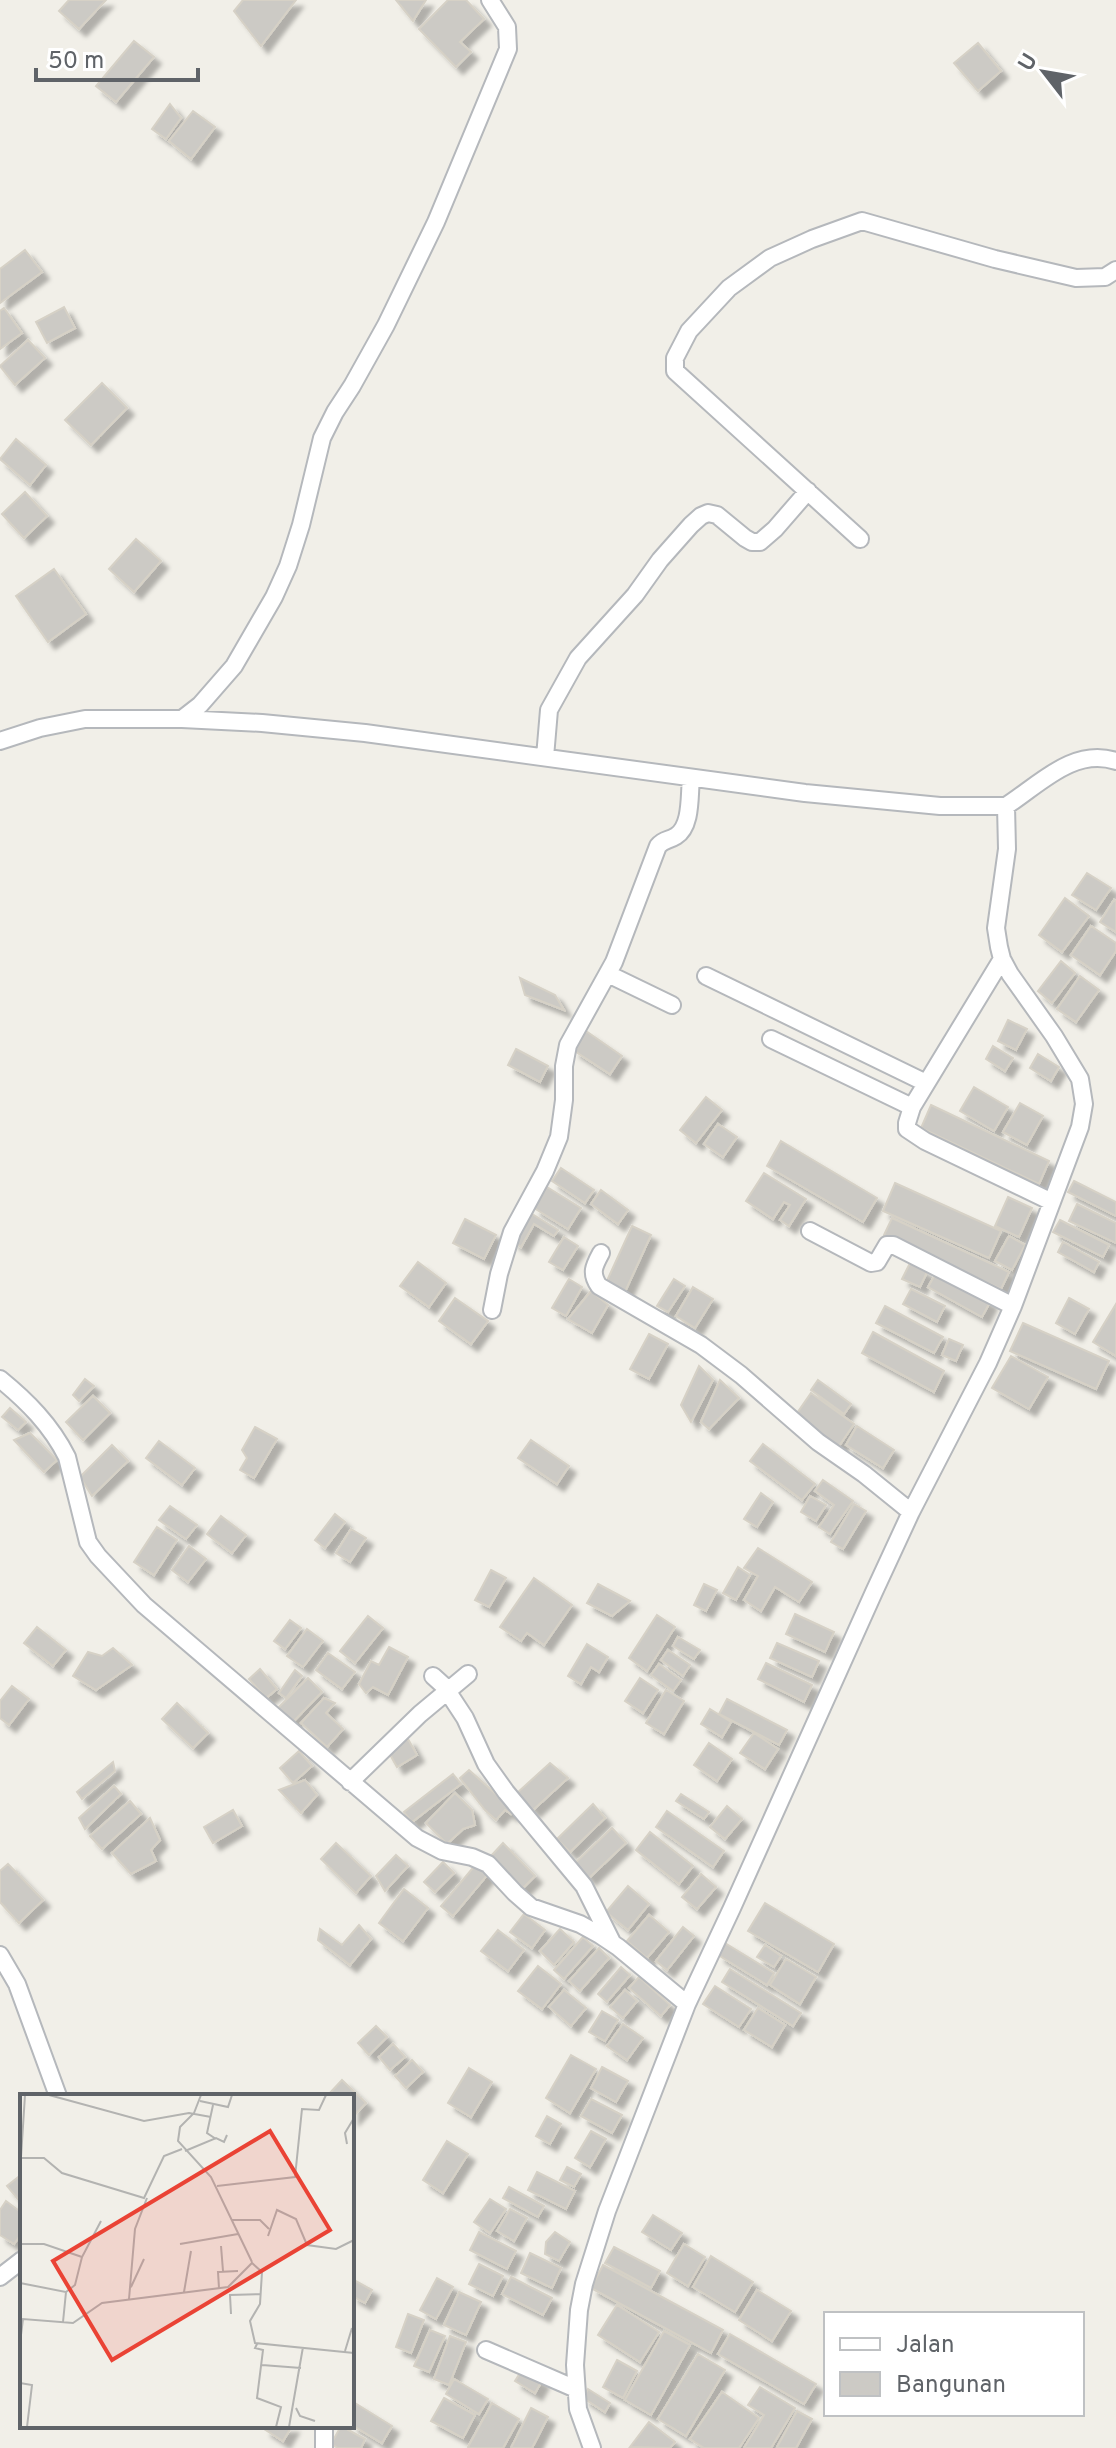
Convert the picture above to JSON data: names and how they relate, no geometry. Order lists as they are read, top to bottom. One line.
{"legend":["Jalan","Bangunan"],"scale_bar":"50 m","north":"top left"}
